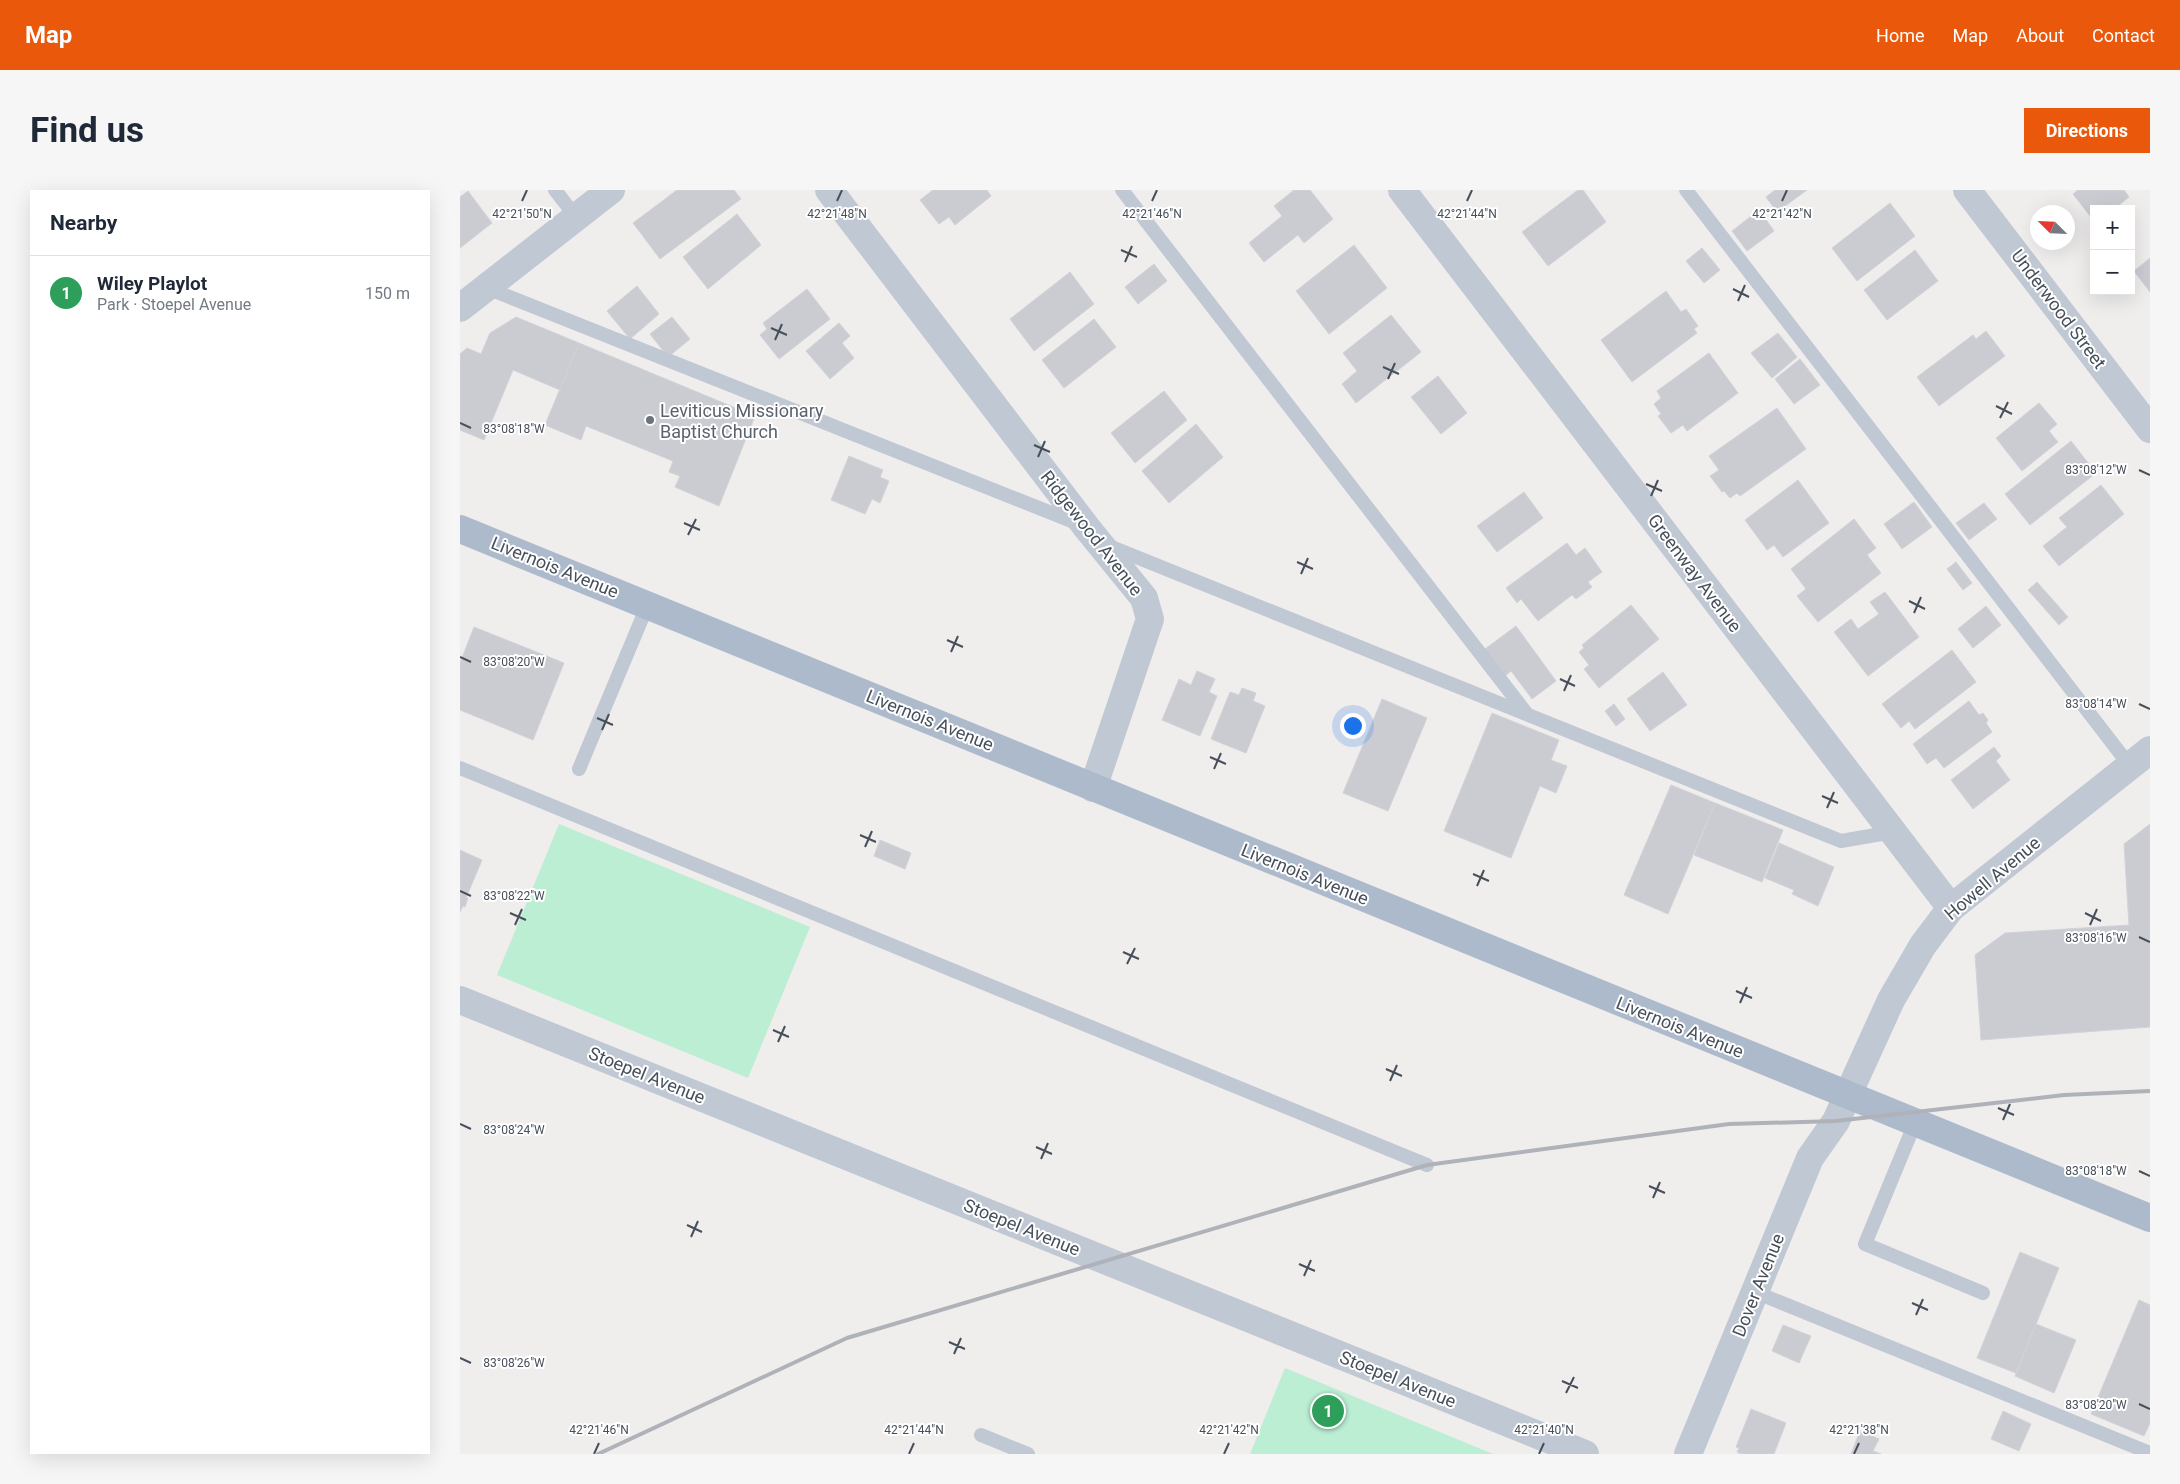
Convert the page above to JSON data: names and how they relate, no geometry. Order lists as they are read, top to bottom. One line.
{"streets":{"main road":["Livernois Avenue"],"street":["Underwood Street","Ridgewood Avenue","Greenway Avenue","Howell Avenue","Stoepel Avenue","Dover Avenue"]},"crossings":[["Ridgewood Avenue","Livernois Avenue"],["Livernois Avenue","Howell Avenue"],["Greenway Avenue","Howell Avenue"],["Howell Avenue","Dover Avenue"]],"places":["Leviticus Missionary Baptist Church"],"north":"top left","page":{"header":"Map","nav":["Home","Map","About","Contact"],"buttons":"Directions","title":"Find us","heading":"Nearby","map_buttons":["+","−"],"list":[{"mark":"1","name":"Wiley Playlot","note":"Park · Stoepel Avenue","value":"150 m"}],"pins":"1"},"coordinates":["42°21'50\"N","42°21'48\"N","42°21'46\"N","42°21'44\"N","42°21'42\"N","83°08'18\"W","83°08'12\"W","83°08'20\"W","83°08'14\"W","83°08'22\"W","83°08'16\"W","83°08'24\"W","83°08'26\"W","42°21'40\"N","42°21'38\"N"]}
